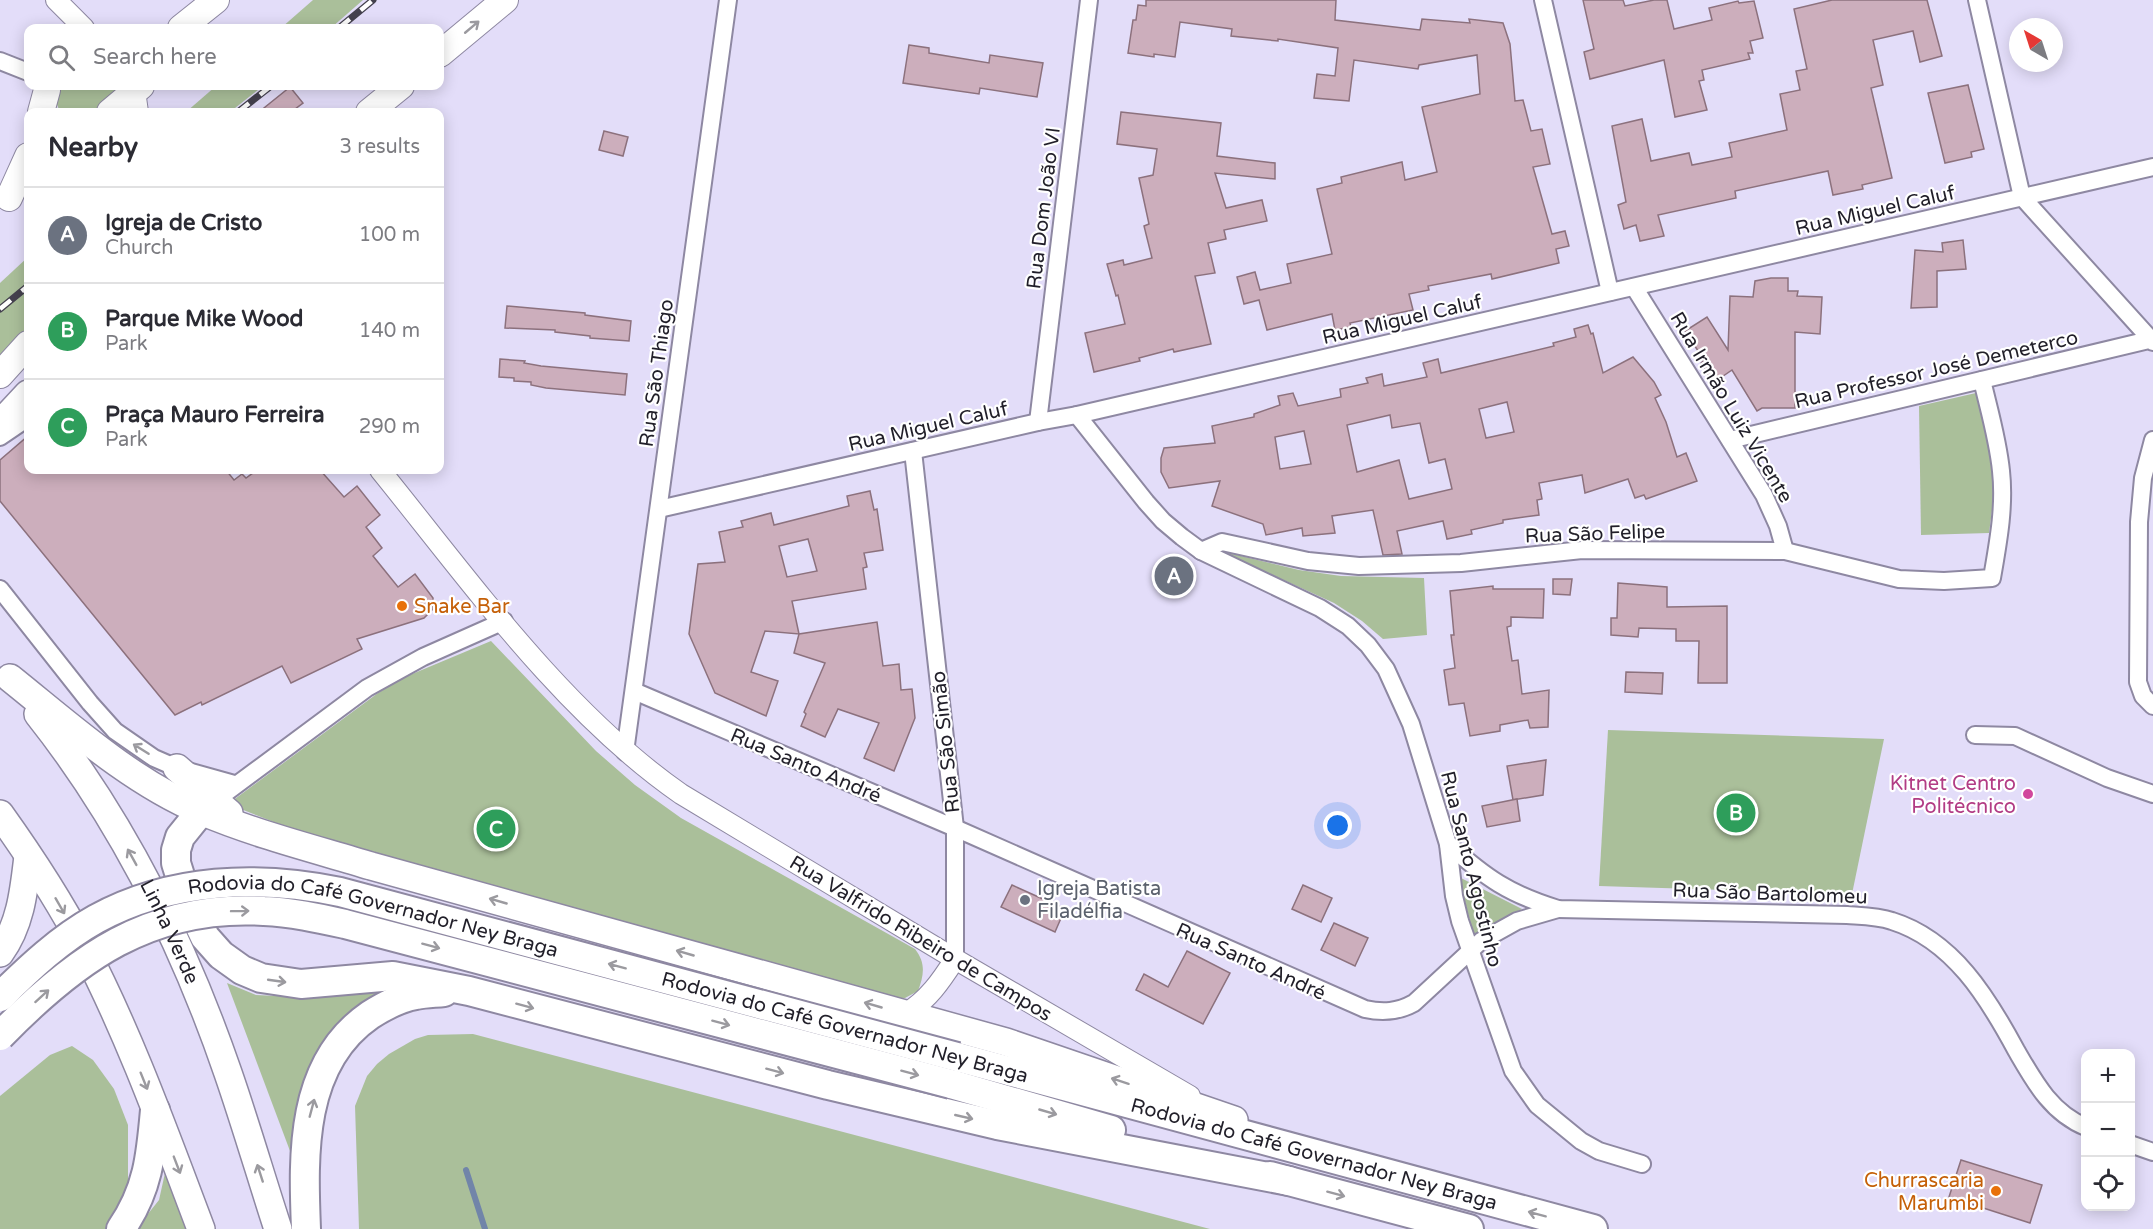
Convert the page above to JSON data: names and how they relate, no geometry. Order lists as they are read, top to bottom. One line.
{"streets":{"highway":["Rodovia do Café Governador Ney Braga","Linha Verde"],"street":["Rua Dom João VI","Rua Miguel Caluf","Rua Professor José Demeterco","Rua São Thiago","Rua Irmão Luiz Vicente","Rua São Felipe","Rua São Simão","Rua Santo André","Rua Santo Agostinho","Rua São Bartolomeu","Rua Valfrido Ribeiro de Campos"]},"crossings":[["Rua Dom João VI","Rua Miguel Caluf"],["Rua Miguel Caluf","Rua São Thiago"],["Rua Miguel Caluf","Rua Irmão Luiz Vicente"],["Rua Miguel Caluf","Rua São Simão"],["Rua Miguel Caluf","Rua Santo Agostinho"],["Rua Professor José Demeterco","Rua Irmão Luiz Vicente"],["Rua Professor José Demeterco","Rua São Felipe"],["Rua São Thiago","Rua Santo André"],["Rua São Thiago","Rua Valfrido Ribeiro de Campos"],["Rua Irmão Luiz Vicente","Rua São Felipe"],["Rua São Felipe","Rua Santo Agostinho"],["Rua São Simão","Rua Santo André"],["Rua São Simão","Rua Valfrido Ribeiro de Campos"],["Rua Santo André","Rua Santo Agostinho"],["Rua Santo André","Rua São Bartolomeu"],["Rua Santo Agostinho","Rua São Bartolomeu"]],"places":["Snake Bar","Kitnet Centro Politécnico","Igreja Batista Filadélfia","Churrascaria Marumbi"],"north":"top left","page":{"search":"Search here","heading":["Nearby","3 results"],"list":[{"mark":"A","name":"Igreja de Cristo","note":"Church","value":"100 m"},{"mark":"B","name":"Parque Mike Wood","note":"Park","value":"140 m"},{"mark":"C","name":"Praça Mauro Ferreira","note":"Park","value":"290 m"}],"pins":["A","B","C"],"map_buttons":["+","−"]}}
